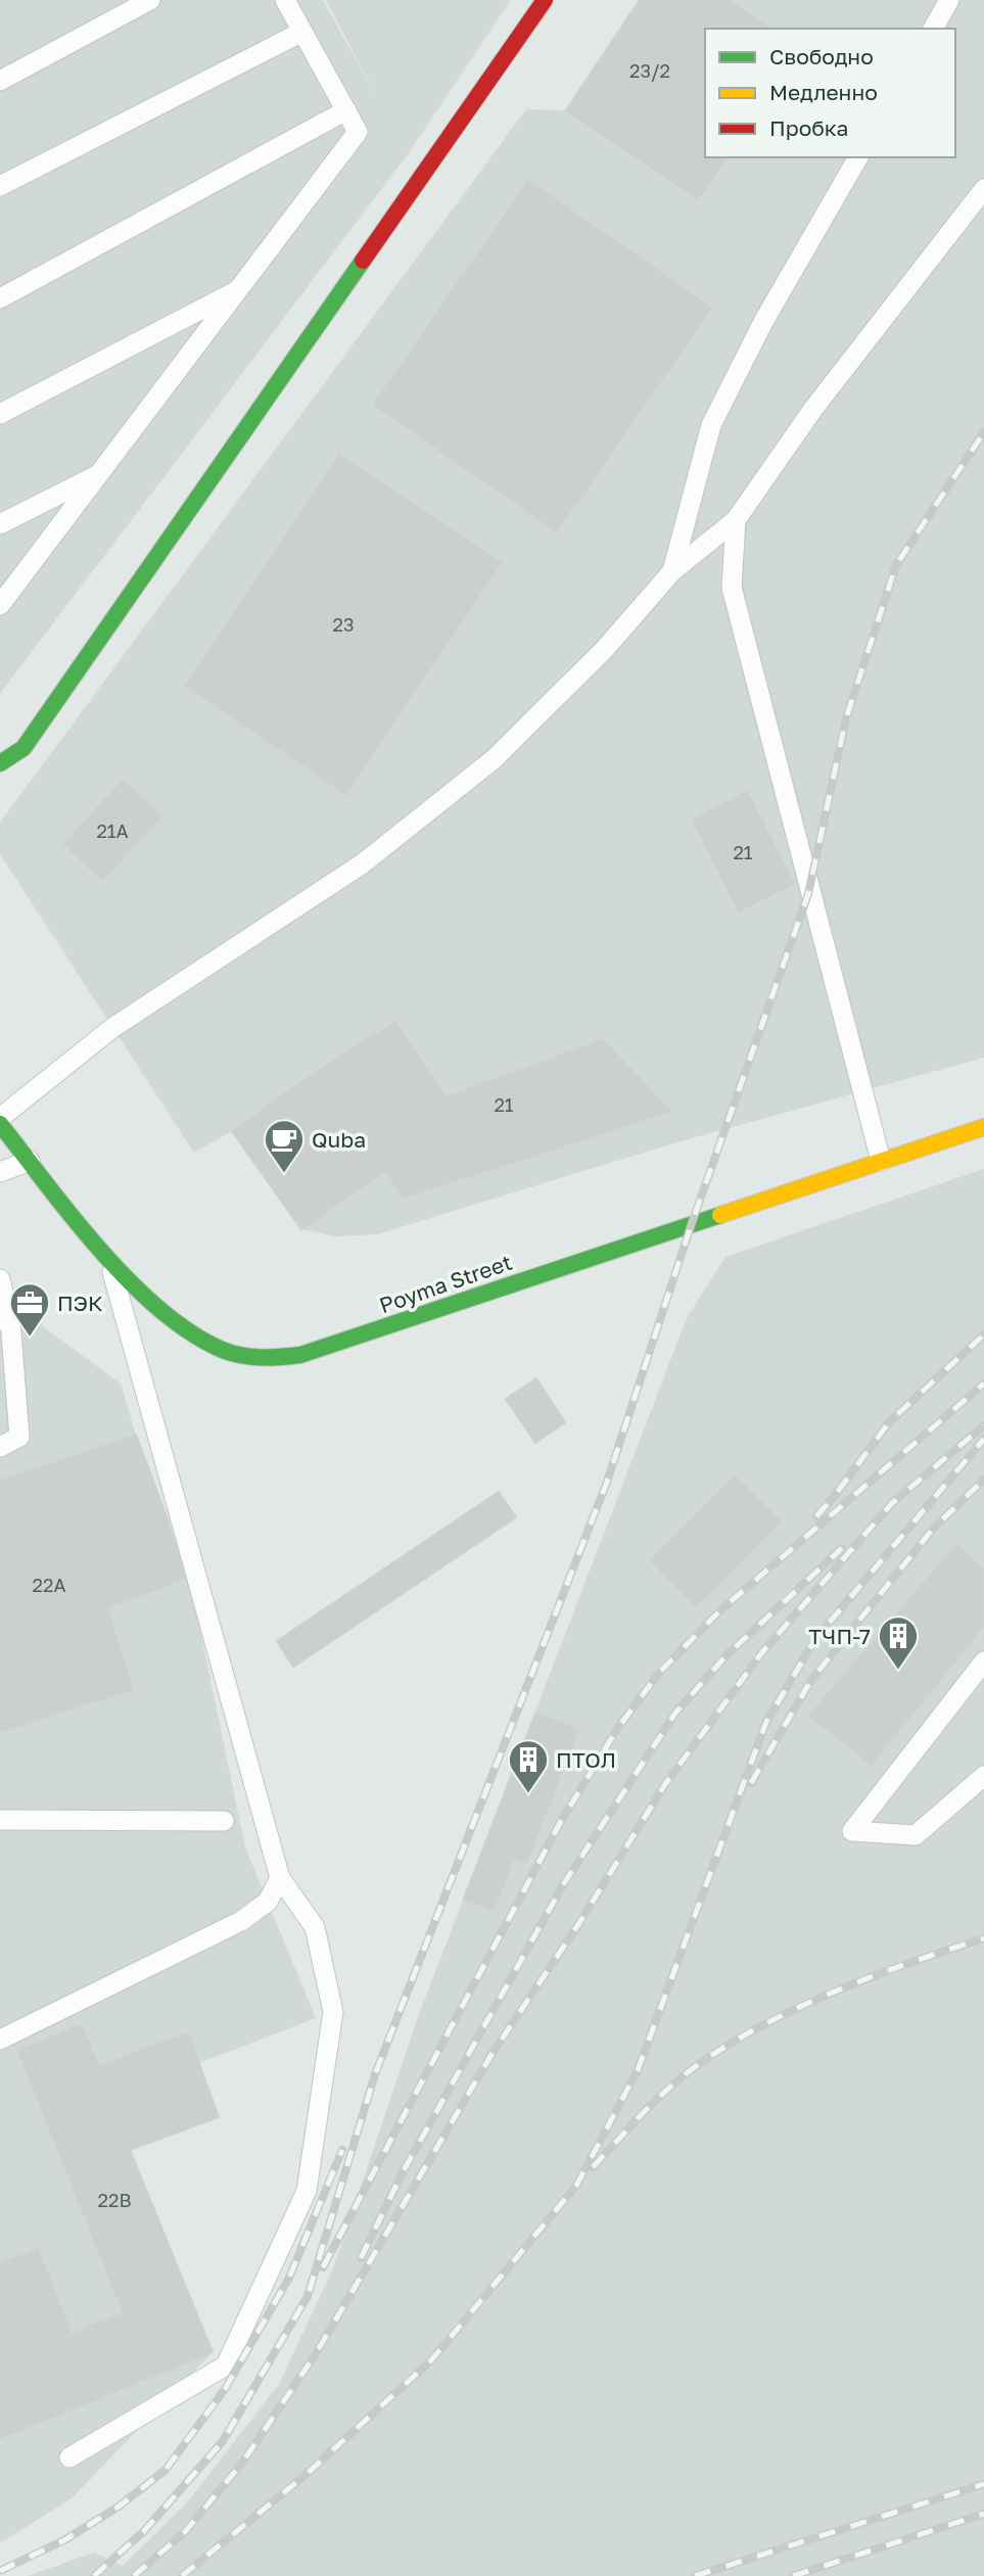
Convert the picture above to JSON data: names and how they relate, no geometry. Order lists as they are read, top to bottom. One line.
{"streets":{"main road":["Poyma Street"]},"places":{"cafe":["Quba"],"office":["ПЭК"],"building":["ТЧП-7","ПТОЛ"]},"house_numbers":["23/2","23","21А","21","21","22А","22В"],"legend":["Свободно","Медленно","Пробка"]}
